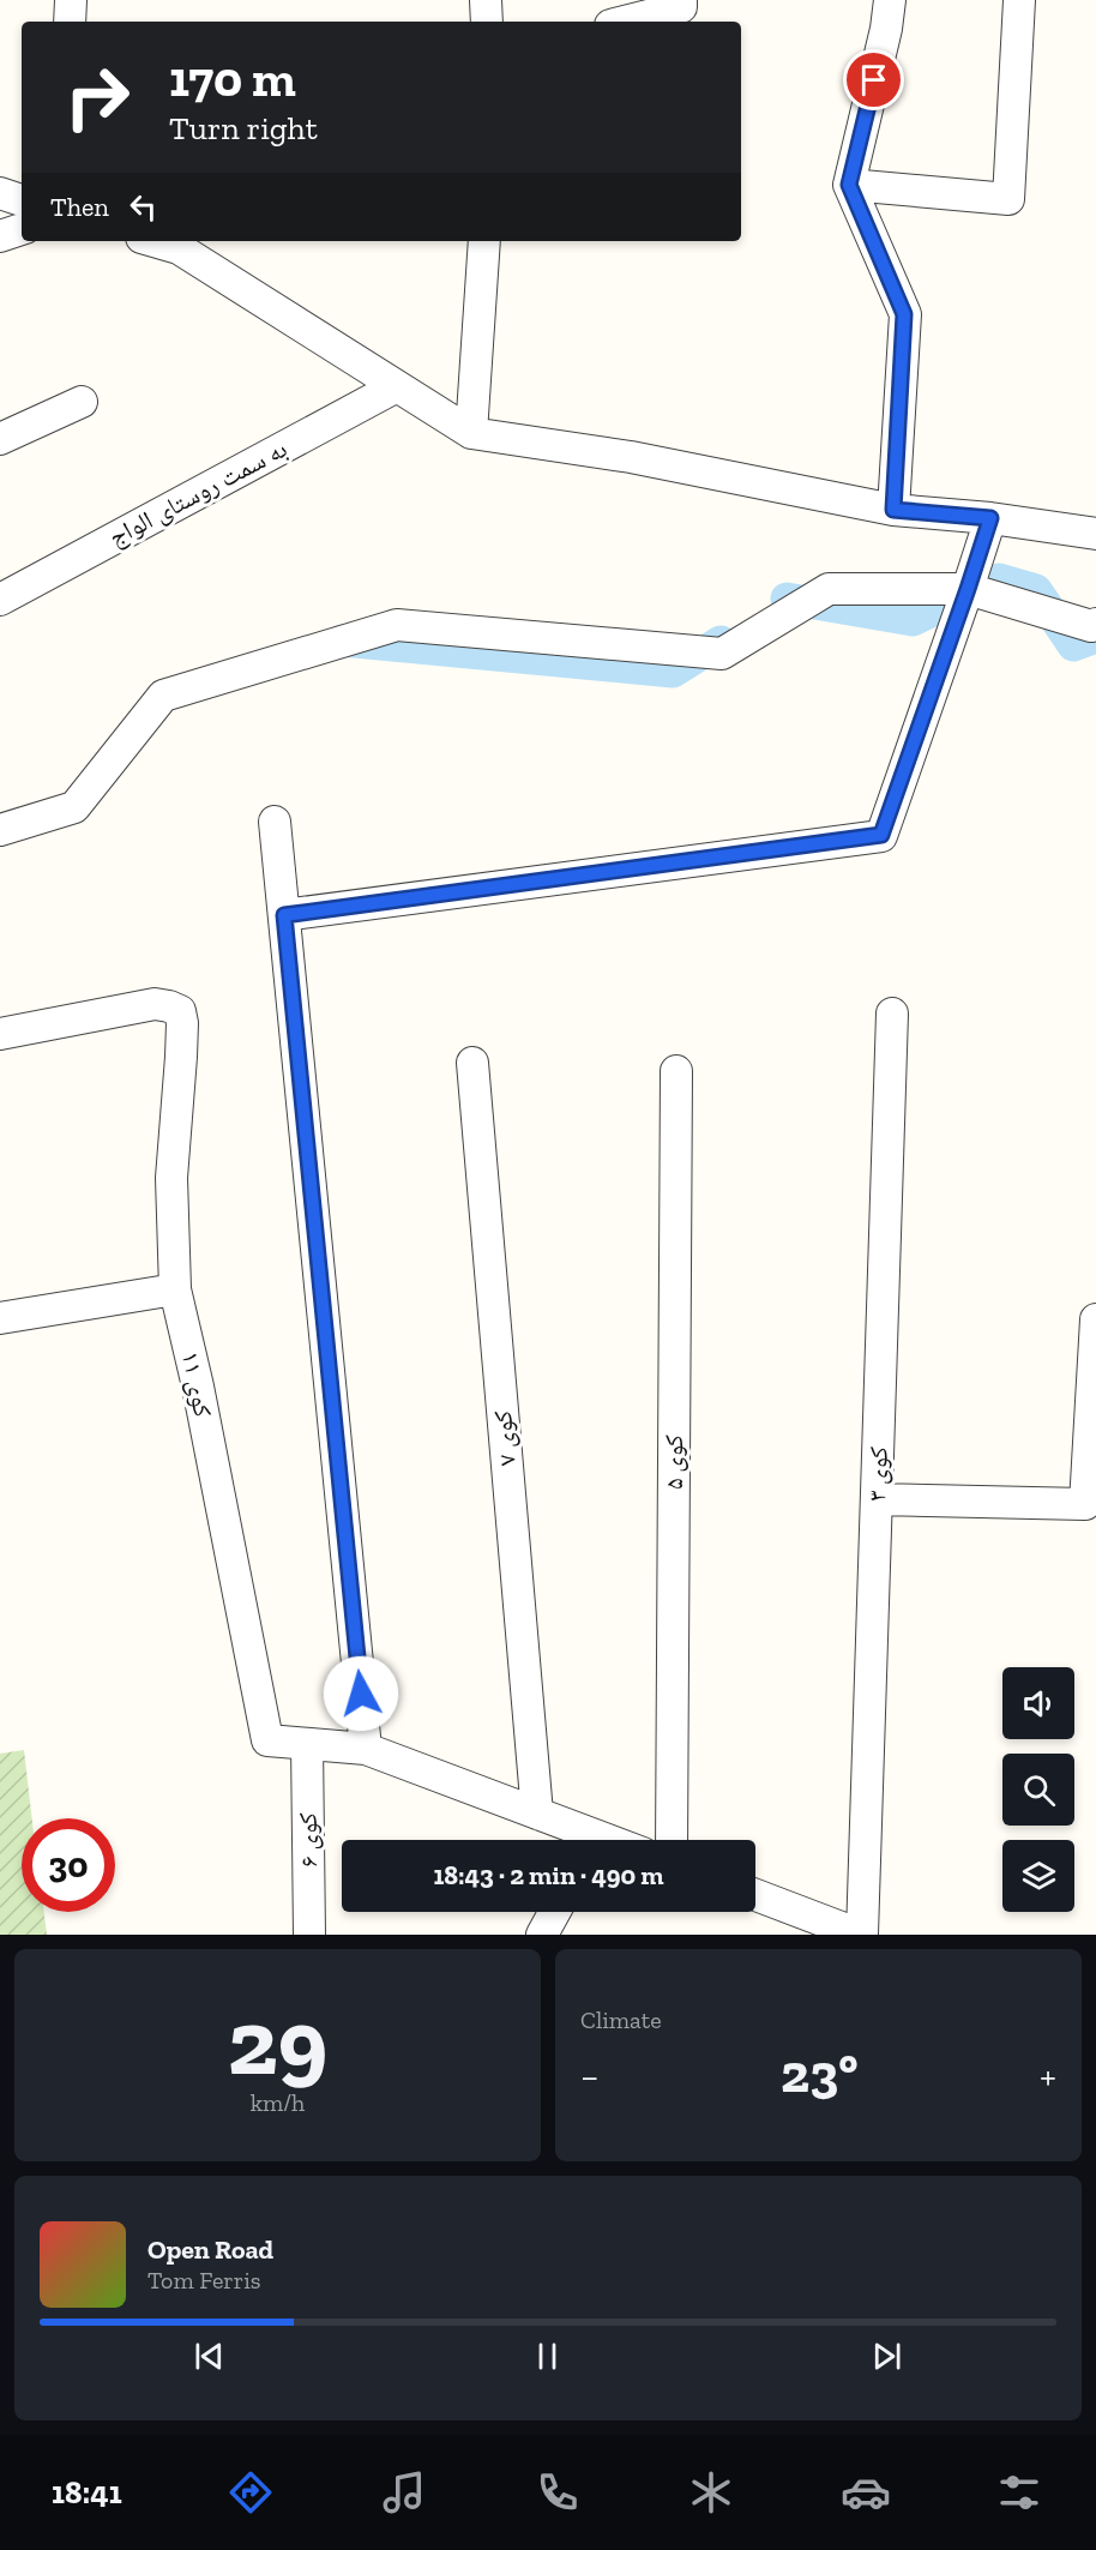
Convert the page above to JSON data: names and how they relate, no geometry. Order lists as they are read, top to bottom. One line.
{"streets":{"street":["به سمت روستای الواج","کوی ۱۱","کوی ۷","کوی ۵","کوی ۳","کوی ۶"]},"crossings":[["کوی ۱۱","کوی ۶"]],"page":{"turn":["170 m","Turn right"],"then":"Then","limit":"30","trip":"18:43 · 2 min · 490 m","tile":[["29","km/h"],"Climate"],"heat":["−","23°","+"],"song":["Open Road","Tom Ferris"],"tabs":"18:41"}}
